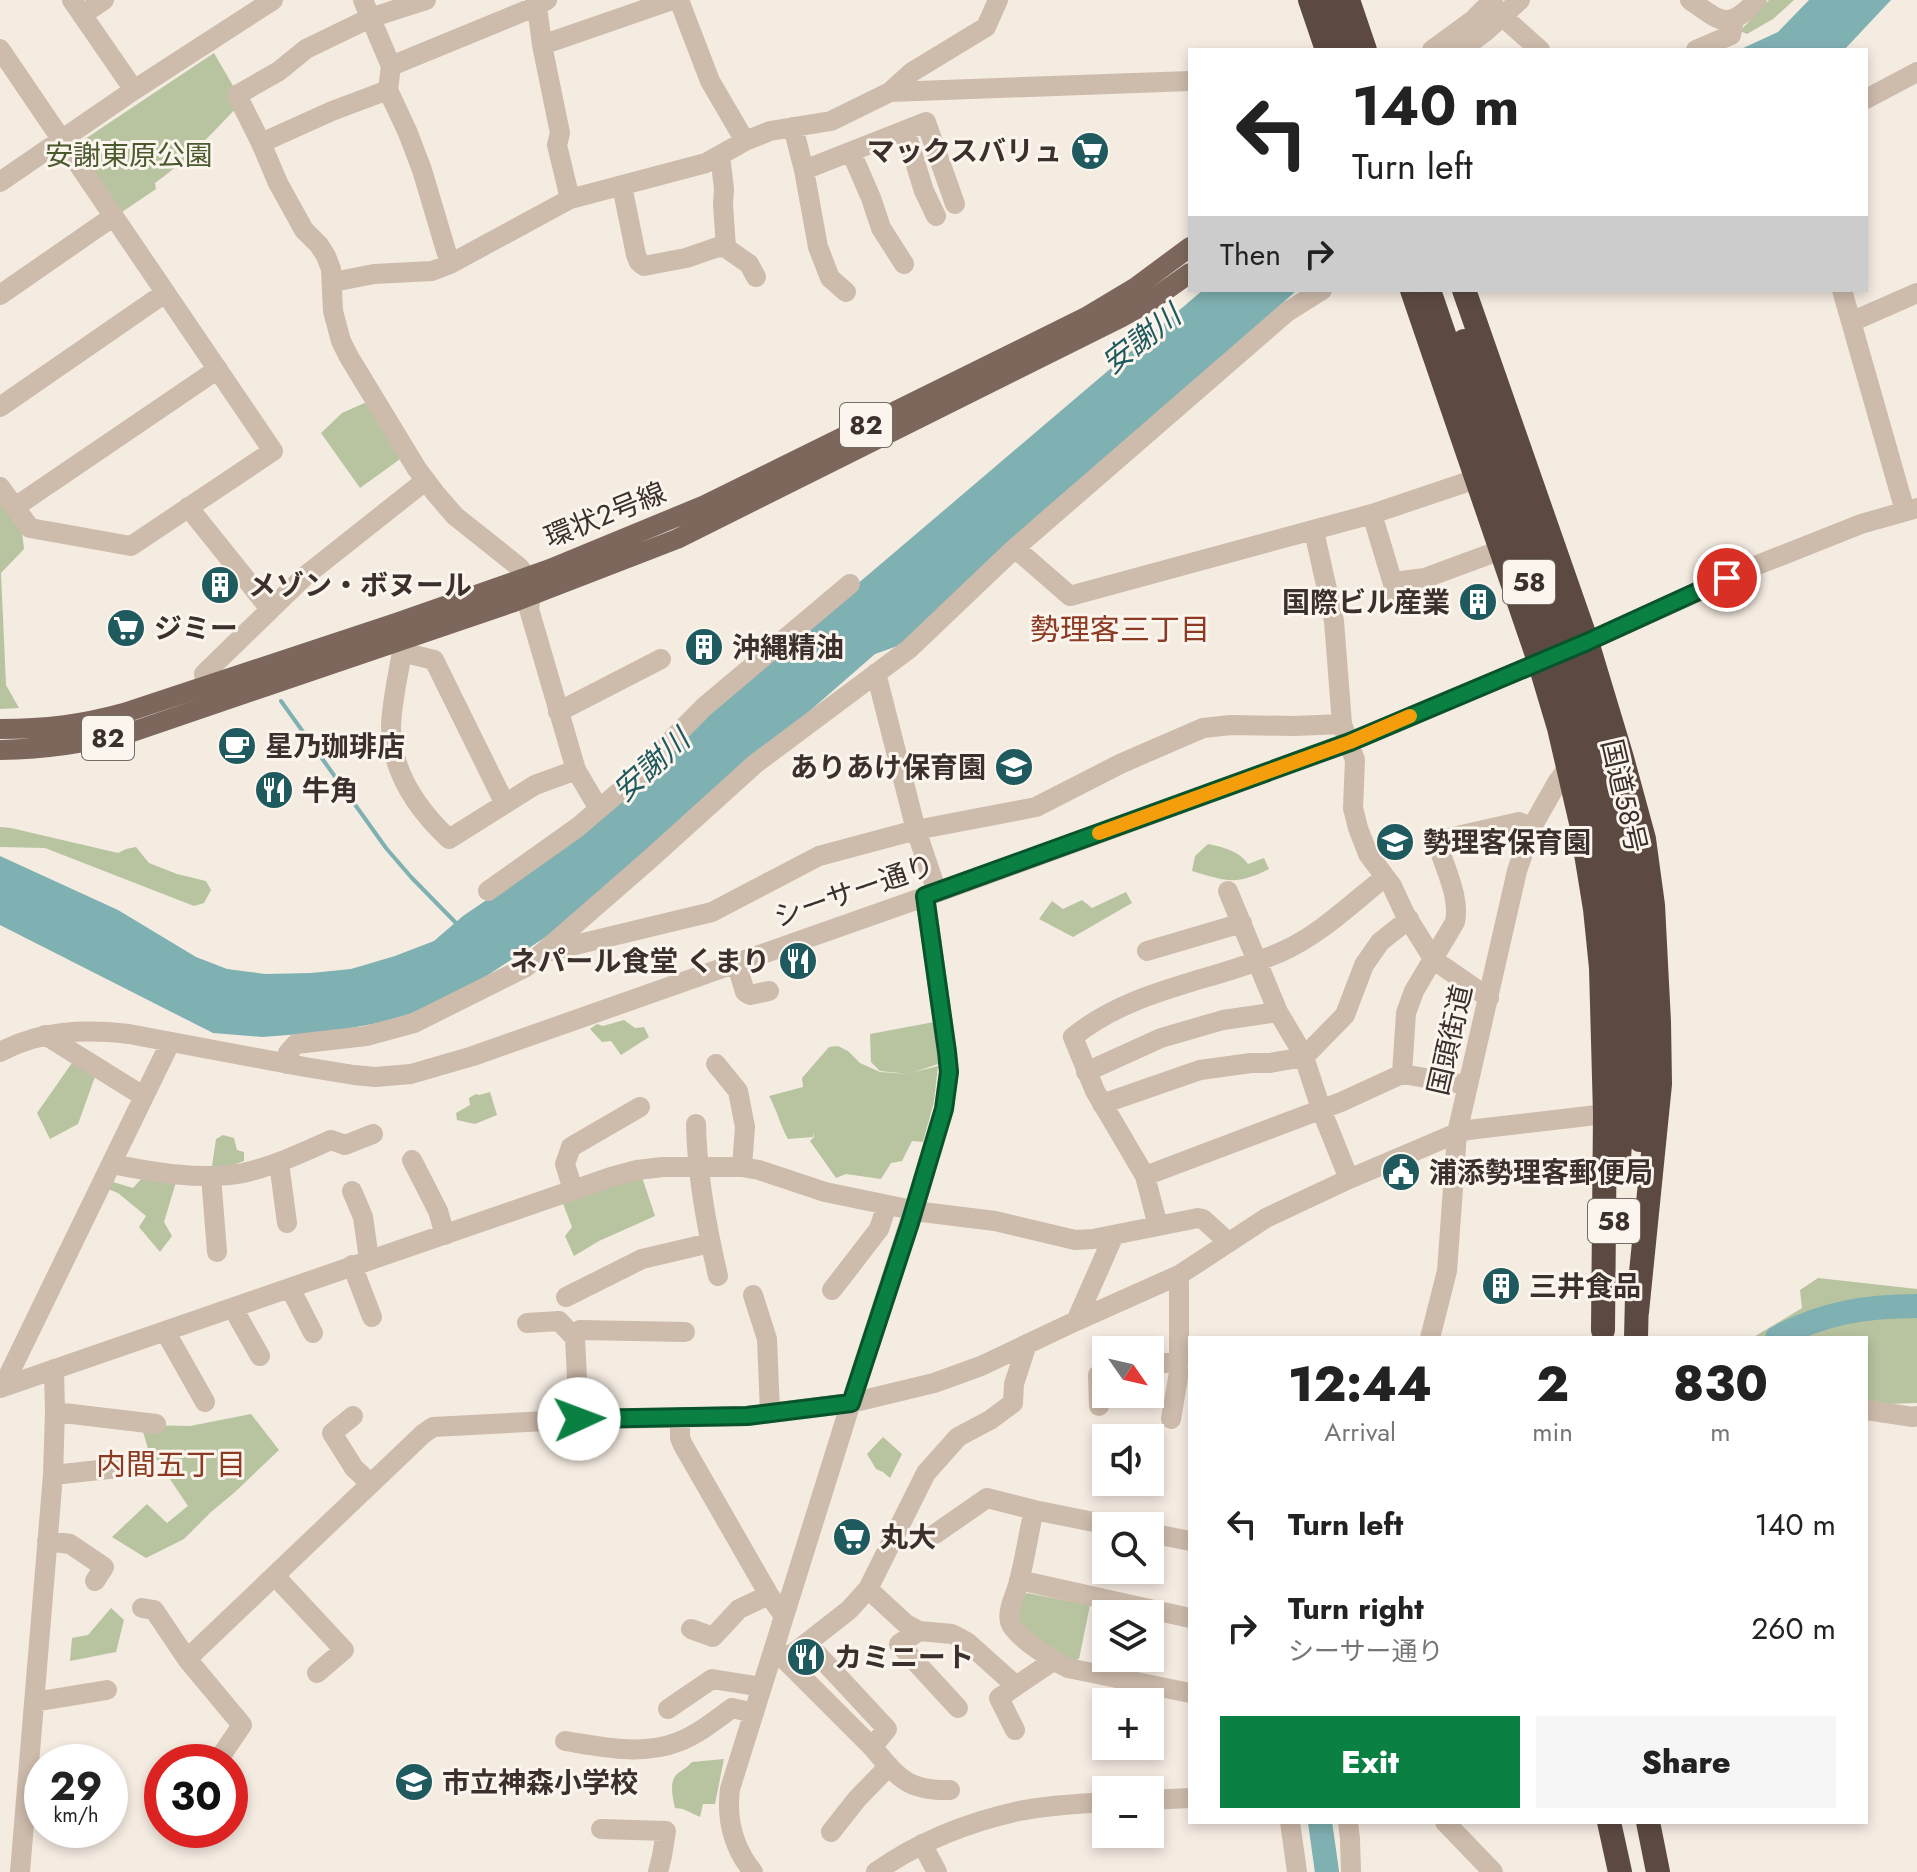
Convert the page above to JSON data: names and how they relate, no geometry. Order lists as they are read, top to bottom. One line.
{"streets":{"highway":["58","国道58号"],"main road":["82","環状2号線"],"street":["シーサー通り","国頭街道"]},"crossings":[["58","国道58号"],["58","シーサー通り"],["58","国頭街道"]],"districts":["勢理客三丁目","内間五丁目"],"water":["安謝川"],"parks":["安謝東原公園"],"places":{"supermarket":["マックスバリュ","ジミー","丸大"],"building":["メゾン・ボヌール","国際ビル産業","沖縄精油","三井食品"],"cafe":["星乃珈琲店"],"school or university":["ありあけ保育園","勢理客保育園","市立神森小学校"],"restaurant":["牛角","ネパール食堂 くまり","カミニート"],"public building":["浦添勢理客郵便局"]},"north":"bottom right","page":{"turn":["140 m","Turn left"],"then":"Then","map_buttons":["+","−"],"eta":["12:44","Arrival","2","min","830","m"],"list":[{"name":"Turn left","value":"140 m"},{"name":"Turn right","note":"シーサー通り","value":"260 m"}],"buttons":["Exit","Share"],"speed":"29 km/h","limit":"30"}}
